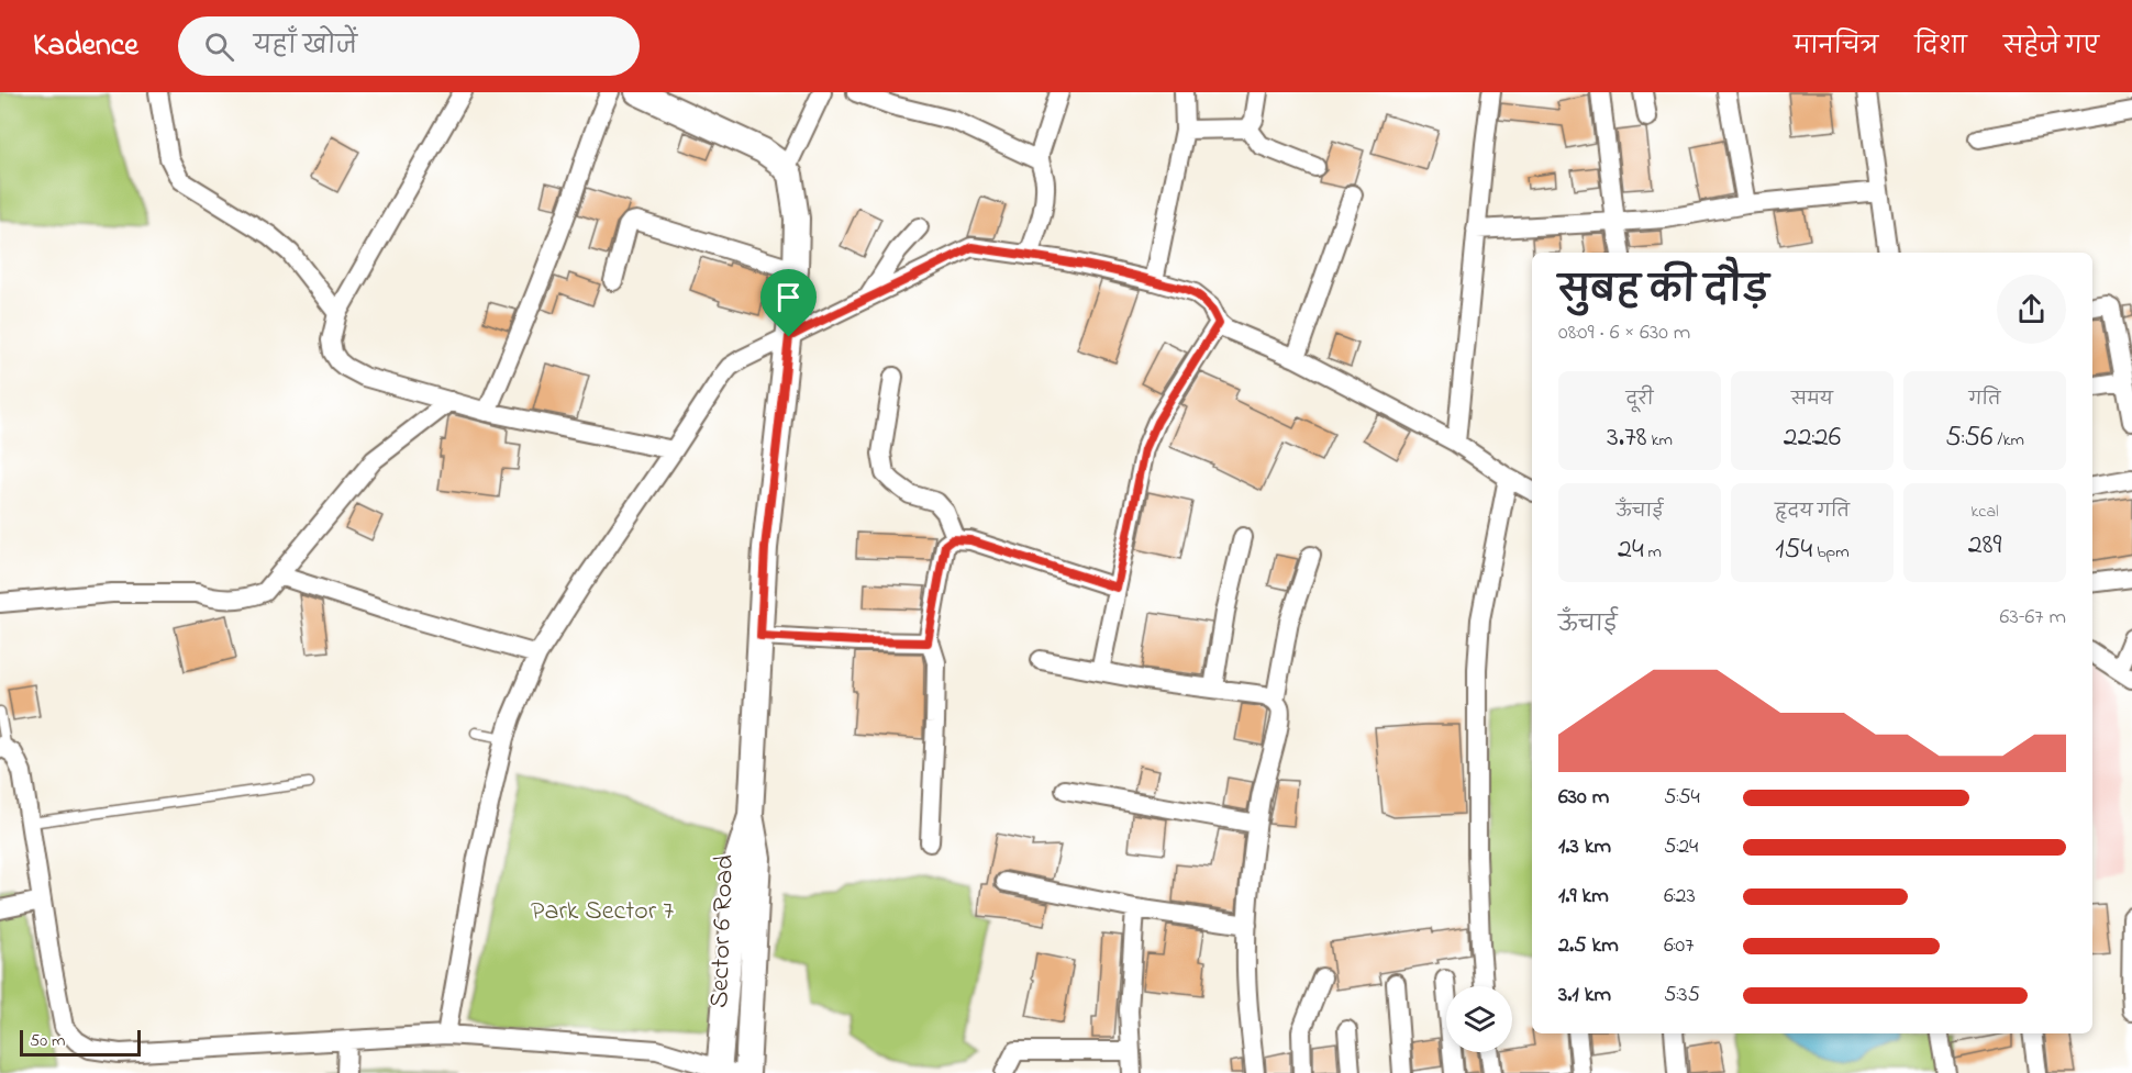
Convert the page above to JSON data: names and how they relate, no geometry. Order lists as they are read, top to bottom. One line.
{"streets":{"street":["Sector 6 Road"]},"parks":["Park Sector 7"],"scale_bar":"50 m","page":{"header":"Kadence","search":"यहाँ खोजें","nav":["मानचित्र","दिशा","सहेजे गए"],"heading":["सुबह की दौड़","08:09 · 6 × 630 m"],"stats":[["दूरी","3.78 km"],["समय","22:26"],["गति","5:56 /km"],["ऊँचाई","24 m"],["हृदय गति","154 bpm"],["kcal","289"]],"chart":["ऊँचाई","63–67 m"],"list":[{"name":"630 m","note":"5:54"},{"name":"1.3 km","note":"5:24"},{"name":"1.9 km","note":"6:23"},{"name":"2.5 km","note":"6:07"},{"name":"3.1 km","note":"5:35"}],"scale":"50 m"}}
